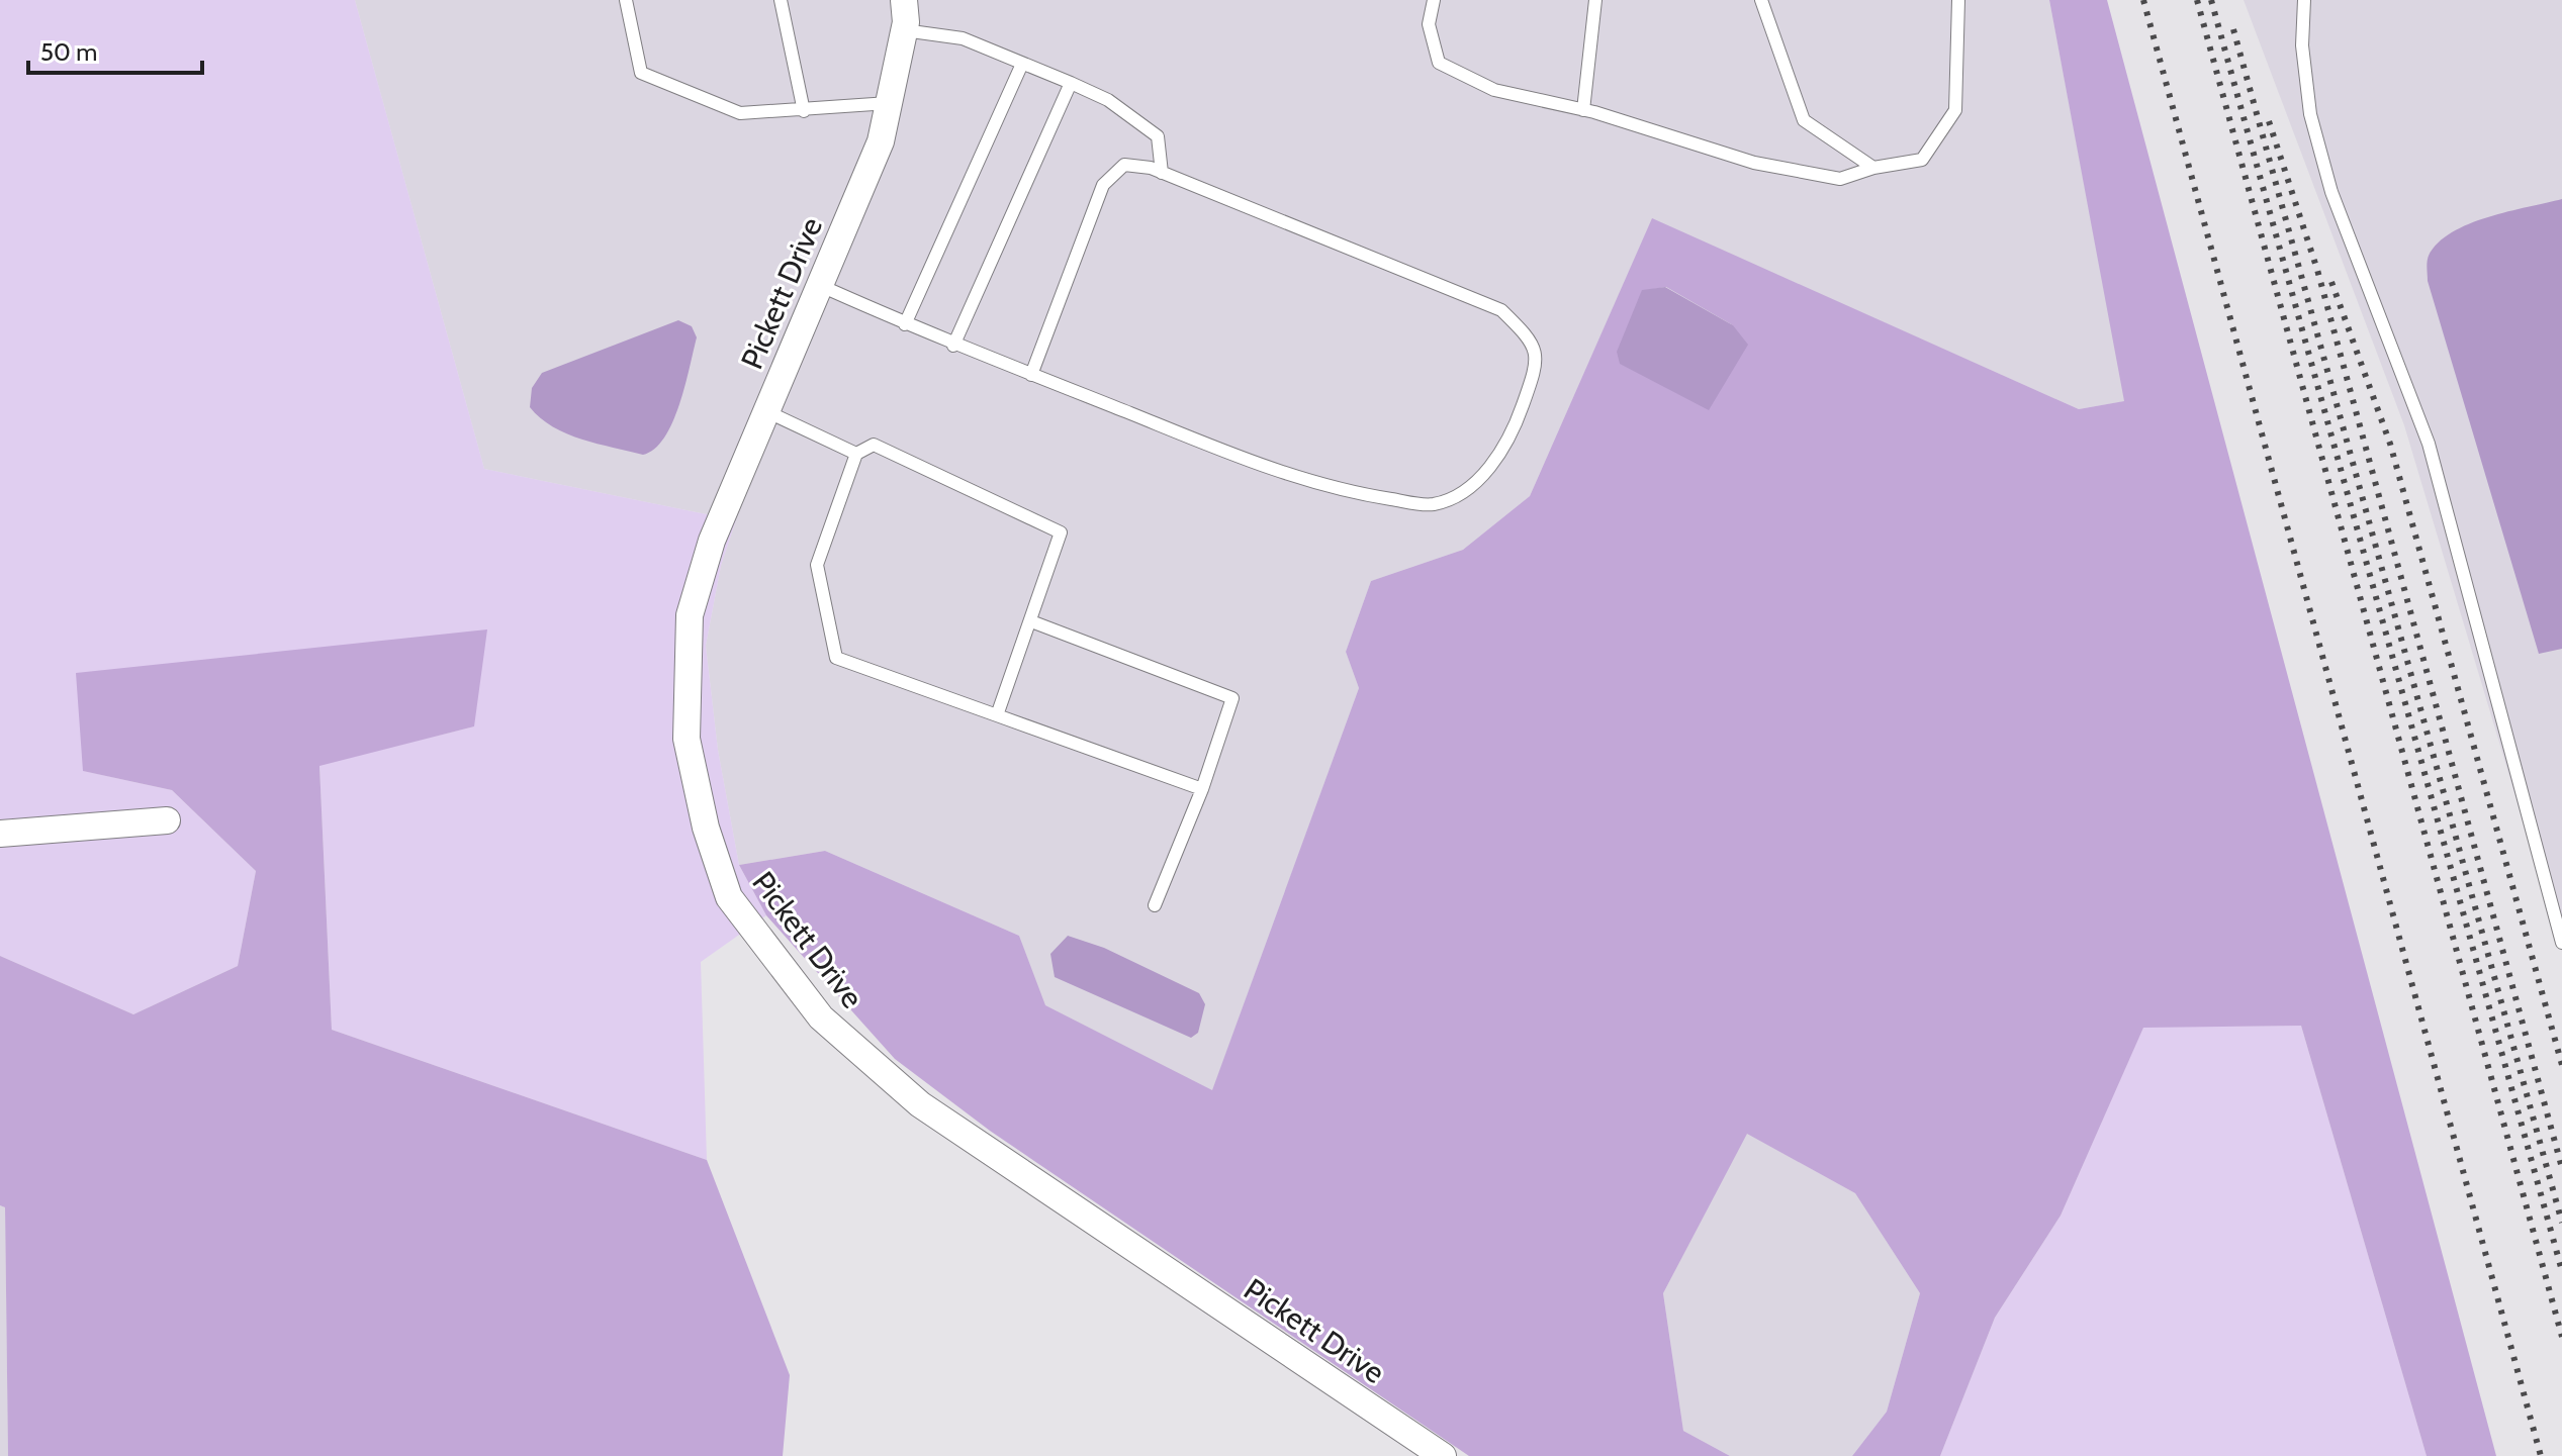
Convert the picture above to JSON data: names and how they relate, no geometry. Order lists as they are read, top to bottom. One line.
{"streets":{"street":["Pickett Drive"]},"scale_bar":"50 m"}
